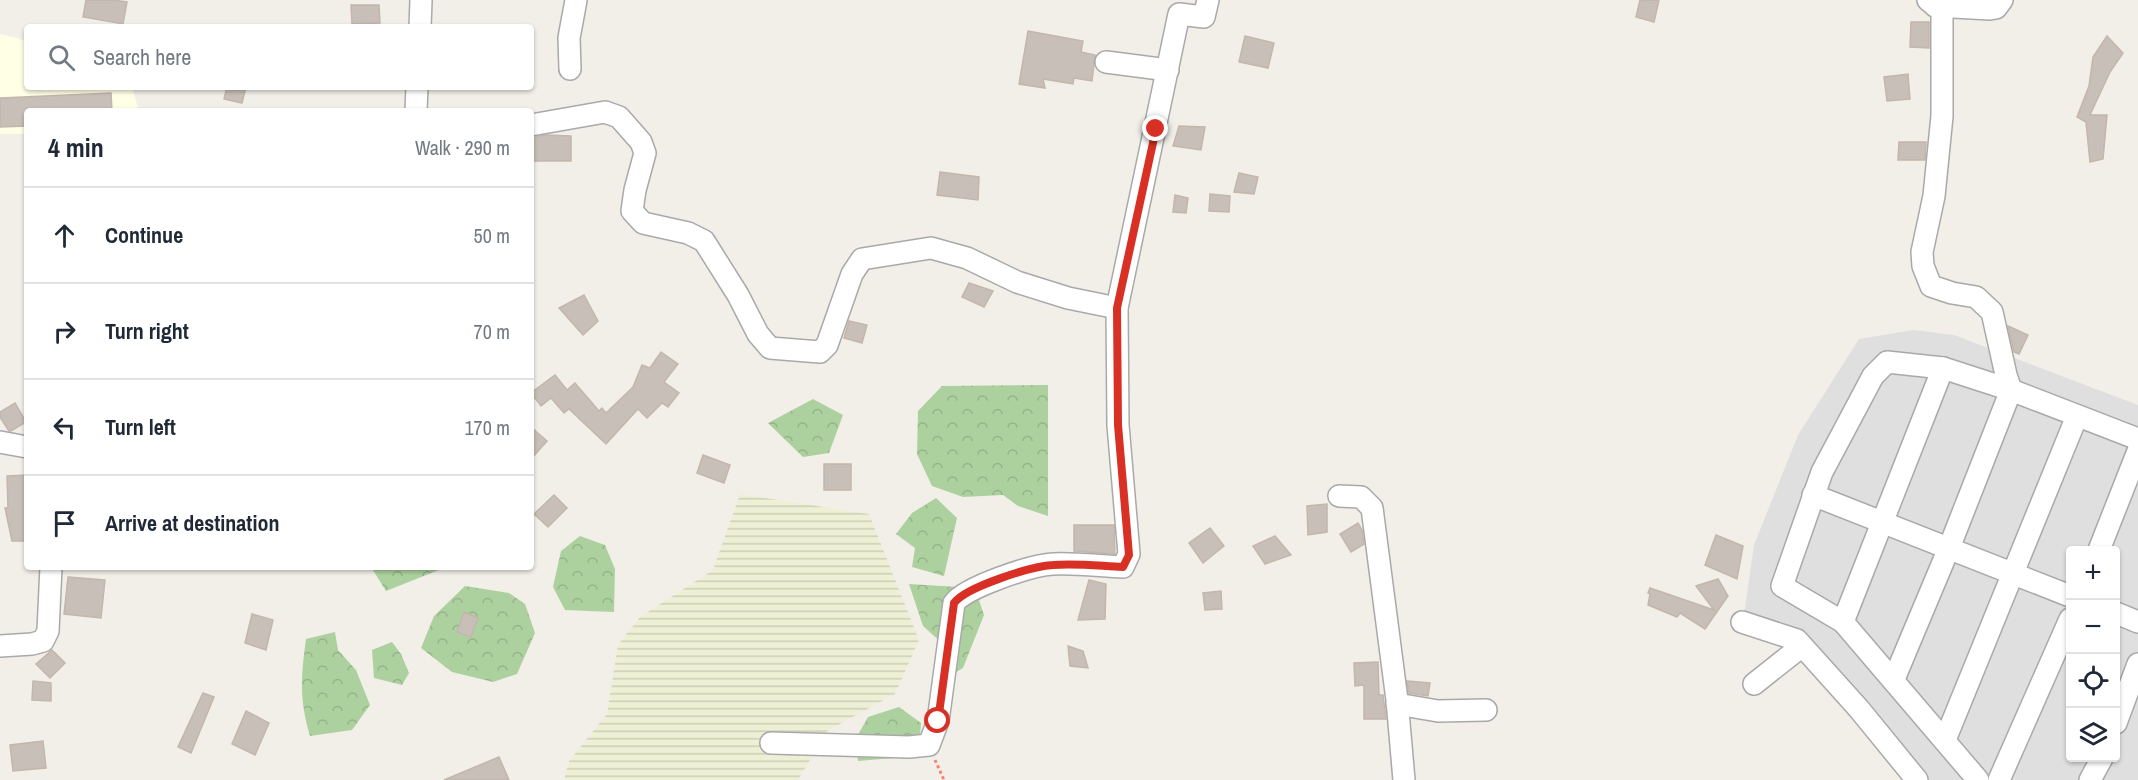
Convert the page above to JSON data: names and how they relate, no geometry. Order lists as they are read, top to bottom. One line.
{"page":{"search":"Search here","heading":["4 min","Walk · 290 m"],"list":[["Continue","50 m"],["Turn right","70 m"],["Turn left","170 m"],"Arrive at destination"],"map_buttons":["+","−"]}}
